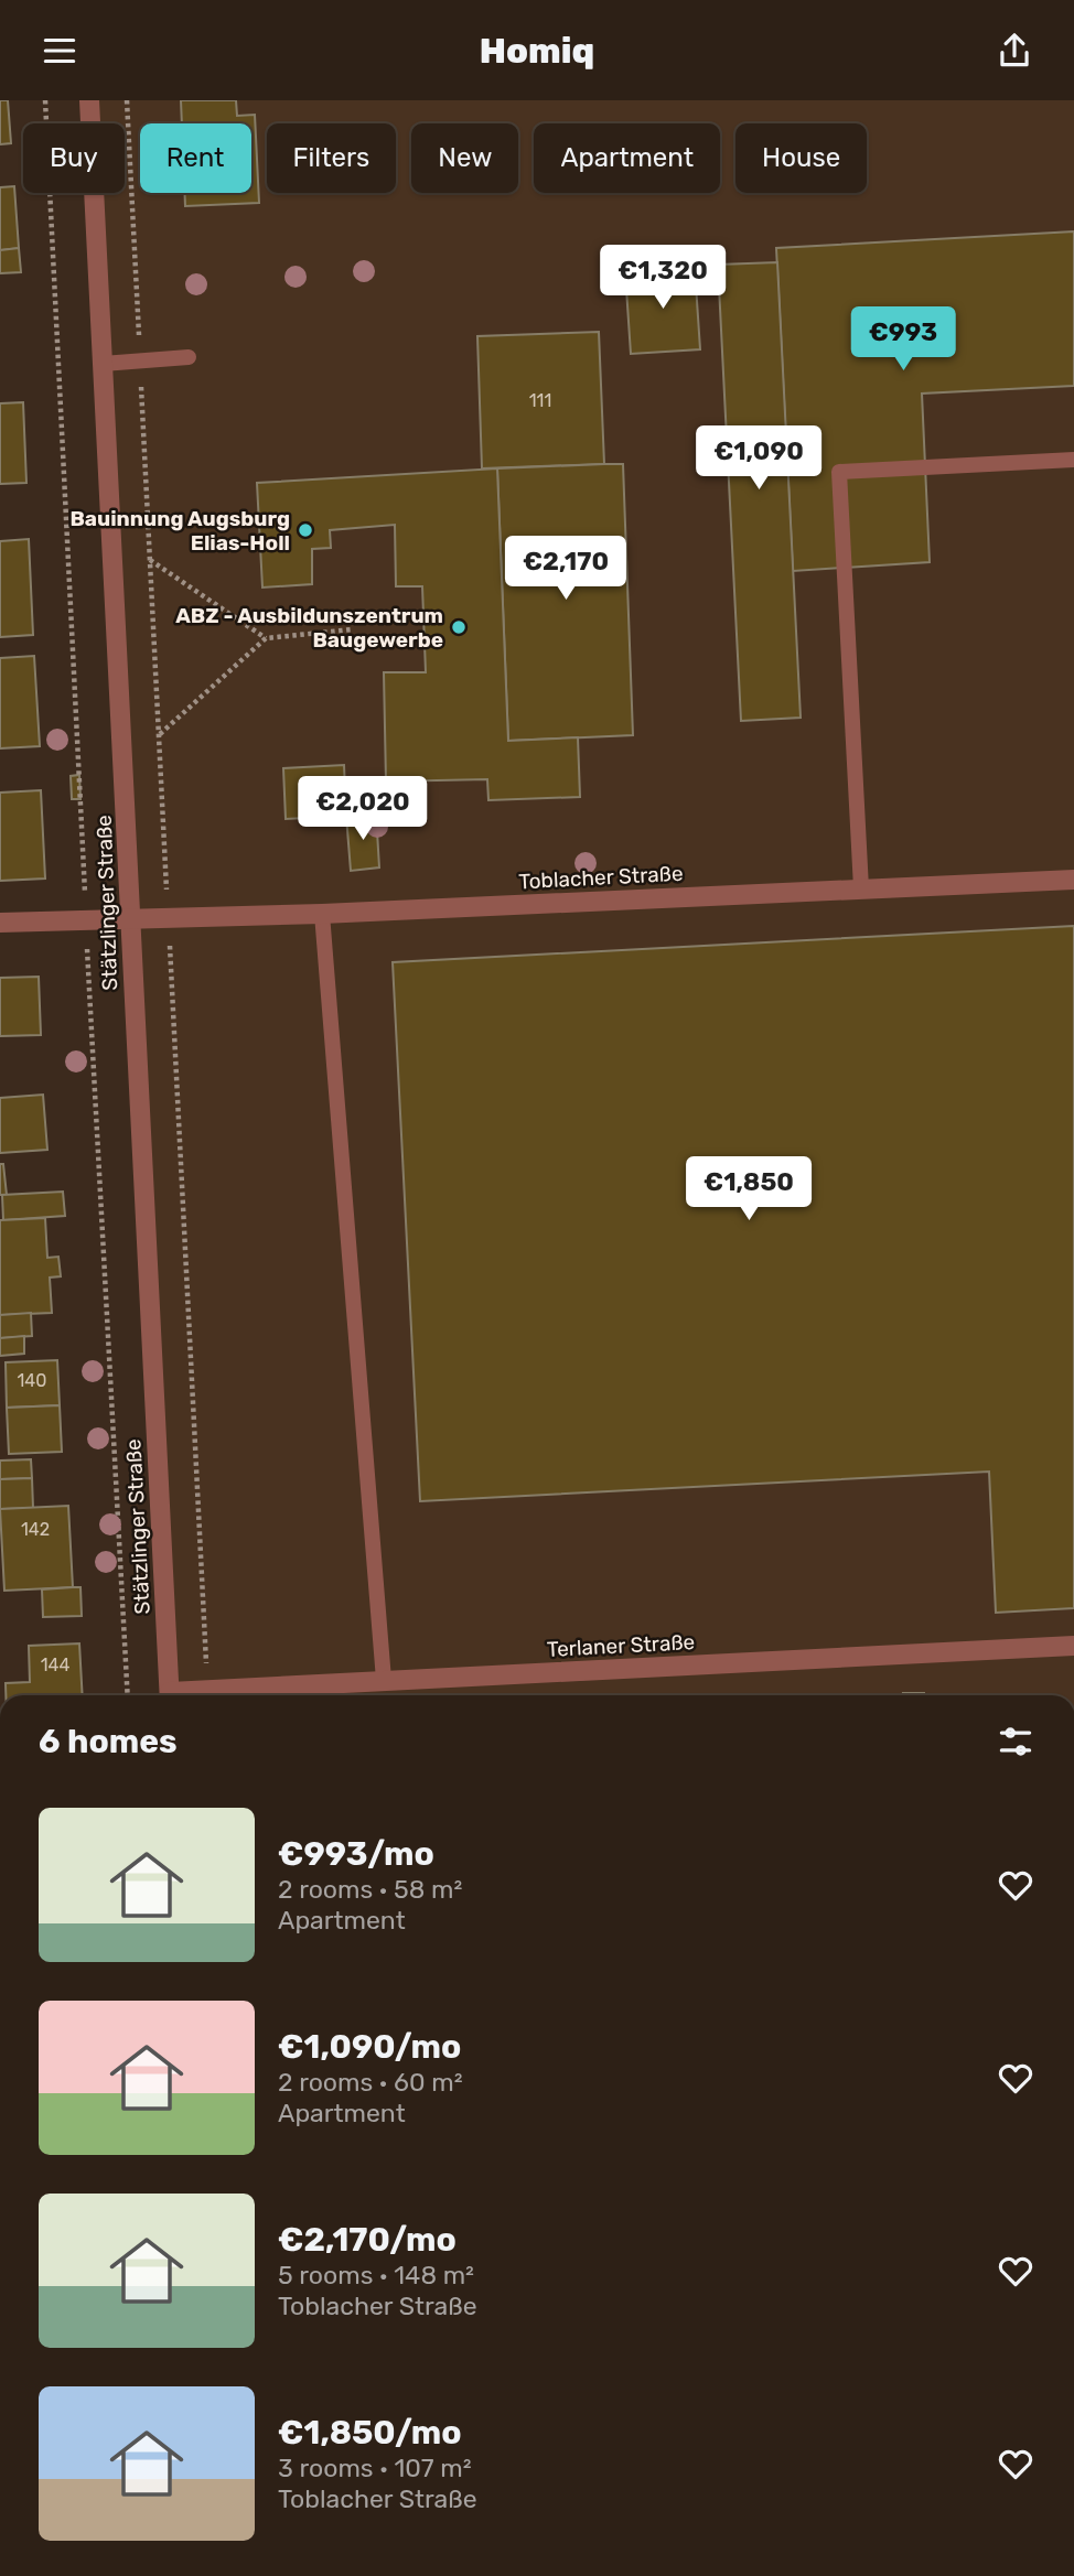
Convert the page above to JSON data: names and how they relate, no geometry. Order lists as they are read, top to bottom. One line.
{"streets":{"street":["Toblacher Straße","Stätzlinger Straße","Terlaner Straße"]},"crossings":[["Toblacher Straße","Stätzlinger Straße"]],"places":["Bauinnung Augsburg Elias-Holl","ABZ - Ausbildunszentrum Baugewerbe"],"house_numbers":["111","140","142","144"],"page":{"header":"Homiq","chip":["Buy","Rent","Filters","New","Apartment","House"],"price":["€1,320","€993","€1,090","€2,170","€2,020","€1,850"],"heading":"6 homes","list":[{"name":"€993/mo","note":"2 rooms · 58 m² · Apartment"},{"name":"€1,090/mo","note":"2 rooms · 60 m² · Apartment"},{"name":"€2,170/mo","note":"5 rooms · 148 m² · Toblacher Straße"},{"name":"€1,850/mo","note":"3 rooms · 107 m² · Toblacher Straße"}]}}
